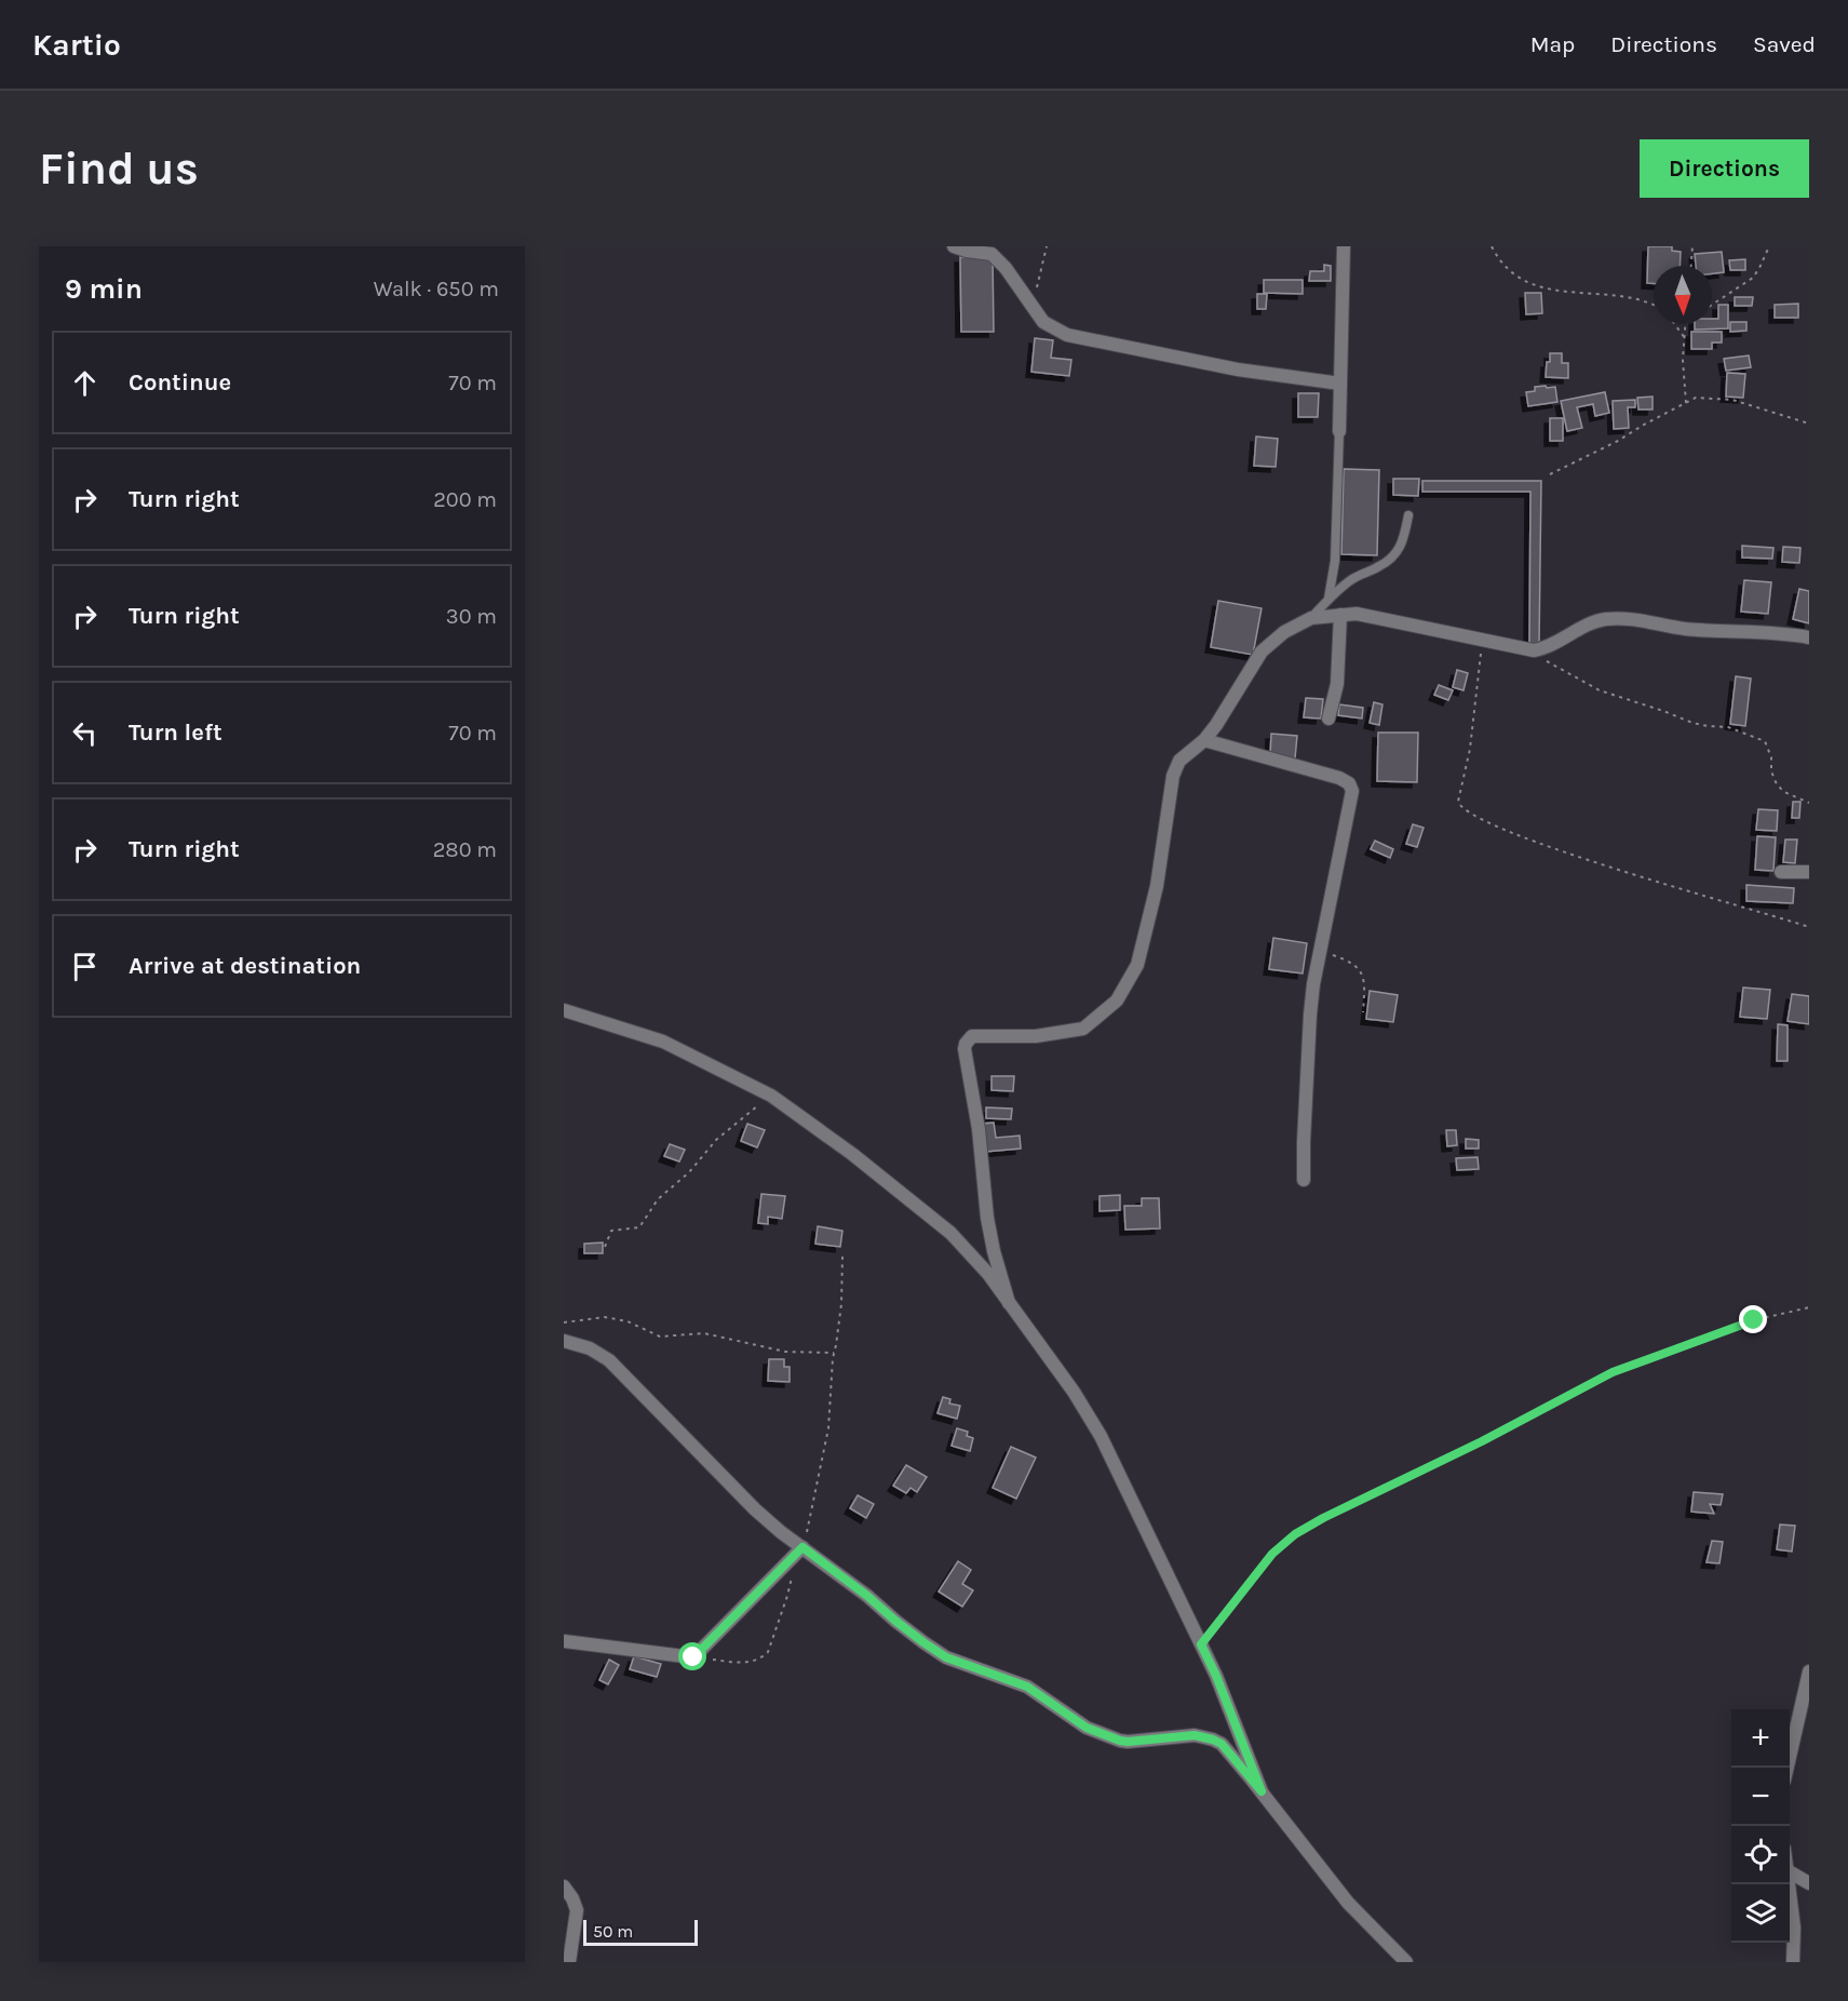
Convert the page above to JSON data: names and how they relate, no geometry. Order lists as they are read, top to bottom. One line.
{"scale_bar":"50 m","north":"bottom","page":{"header":"Kartio","nav":["Map","Directions","Saved"],"buttons":"Directions","title":"Find us","heading":["9 min","Walk · 650 m"],"list":[["Continue","70 m"],["Turn right","200 m"],["Turn right","30 m"],["Turn left","70 m"],["Turn right","280 m"],"Arrive at destination"],"map_buttons":["+","−"],"scale":"50 m"}}
